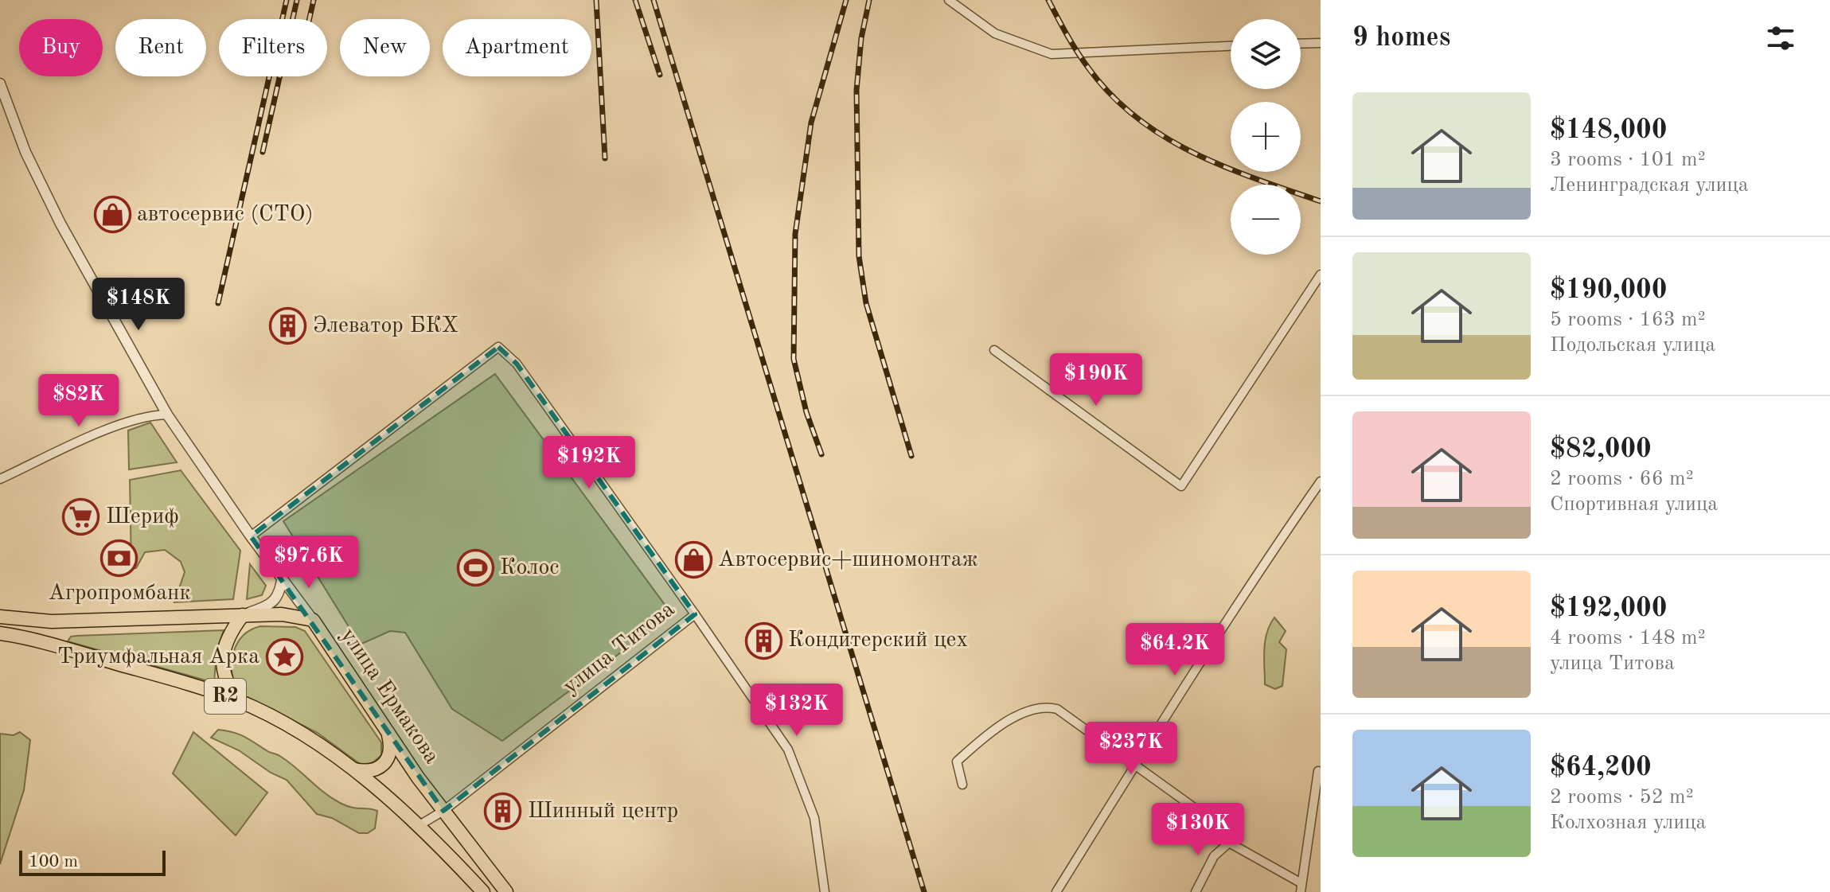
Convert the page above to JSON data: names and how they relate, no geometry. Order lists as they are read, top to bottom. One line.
{"streets":{"main road":["R2","улица Ермакова"],"street":["улица Титова"]},"crossings":[["улица Титова","R2"],["улица Титова","улица Ермакова"]],"places":{"shop":["автосервис (СТО)","Автосервис+шиномонтаж"],"building":["Элеватор БКХ","Кондитерский цех","Шинный центр"],"supermarket":["Шериф"],"bank":["Агропромбанк"],"sports":["Колос"],"place":["Триумфальная Арка"]},"scale_bar":"100 m","page":{"heading":"9 homes","map_buttons":["+","−"],"chip":["Buy","Rent","Filters","New","Apartment"],"list":[{"name":"$148,000","note":"3 rooms · 101 m² · Ленинградская улица"},{"name":"$190,000","note":"5 rooms · 163 m² · Подольская улица"},{"name":"$82,000","note":"2 rooms · 66 m² · Спортивная улица"},{"name":"$192,000","note":"4 rooms · 148 m² · улица Титова"},{"name":"$64,200","note":"2 rooms · 52 m² · Колхозная улица"}],"price":["$148K","$190K","$82K","$192K","$97.6K","$64.2K","$132K","$237K","$130K"],"scale":"100 m"}}
